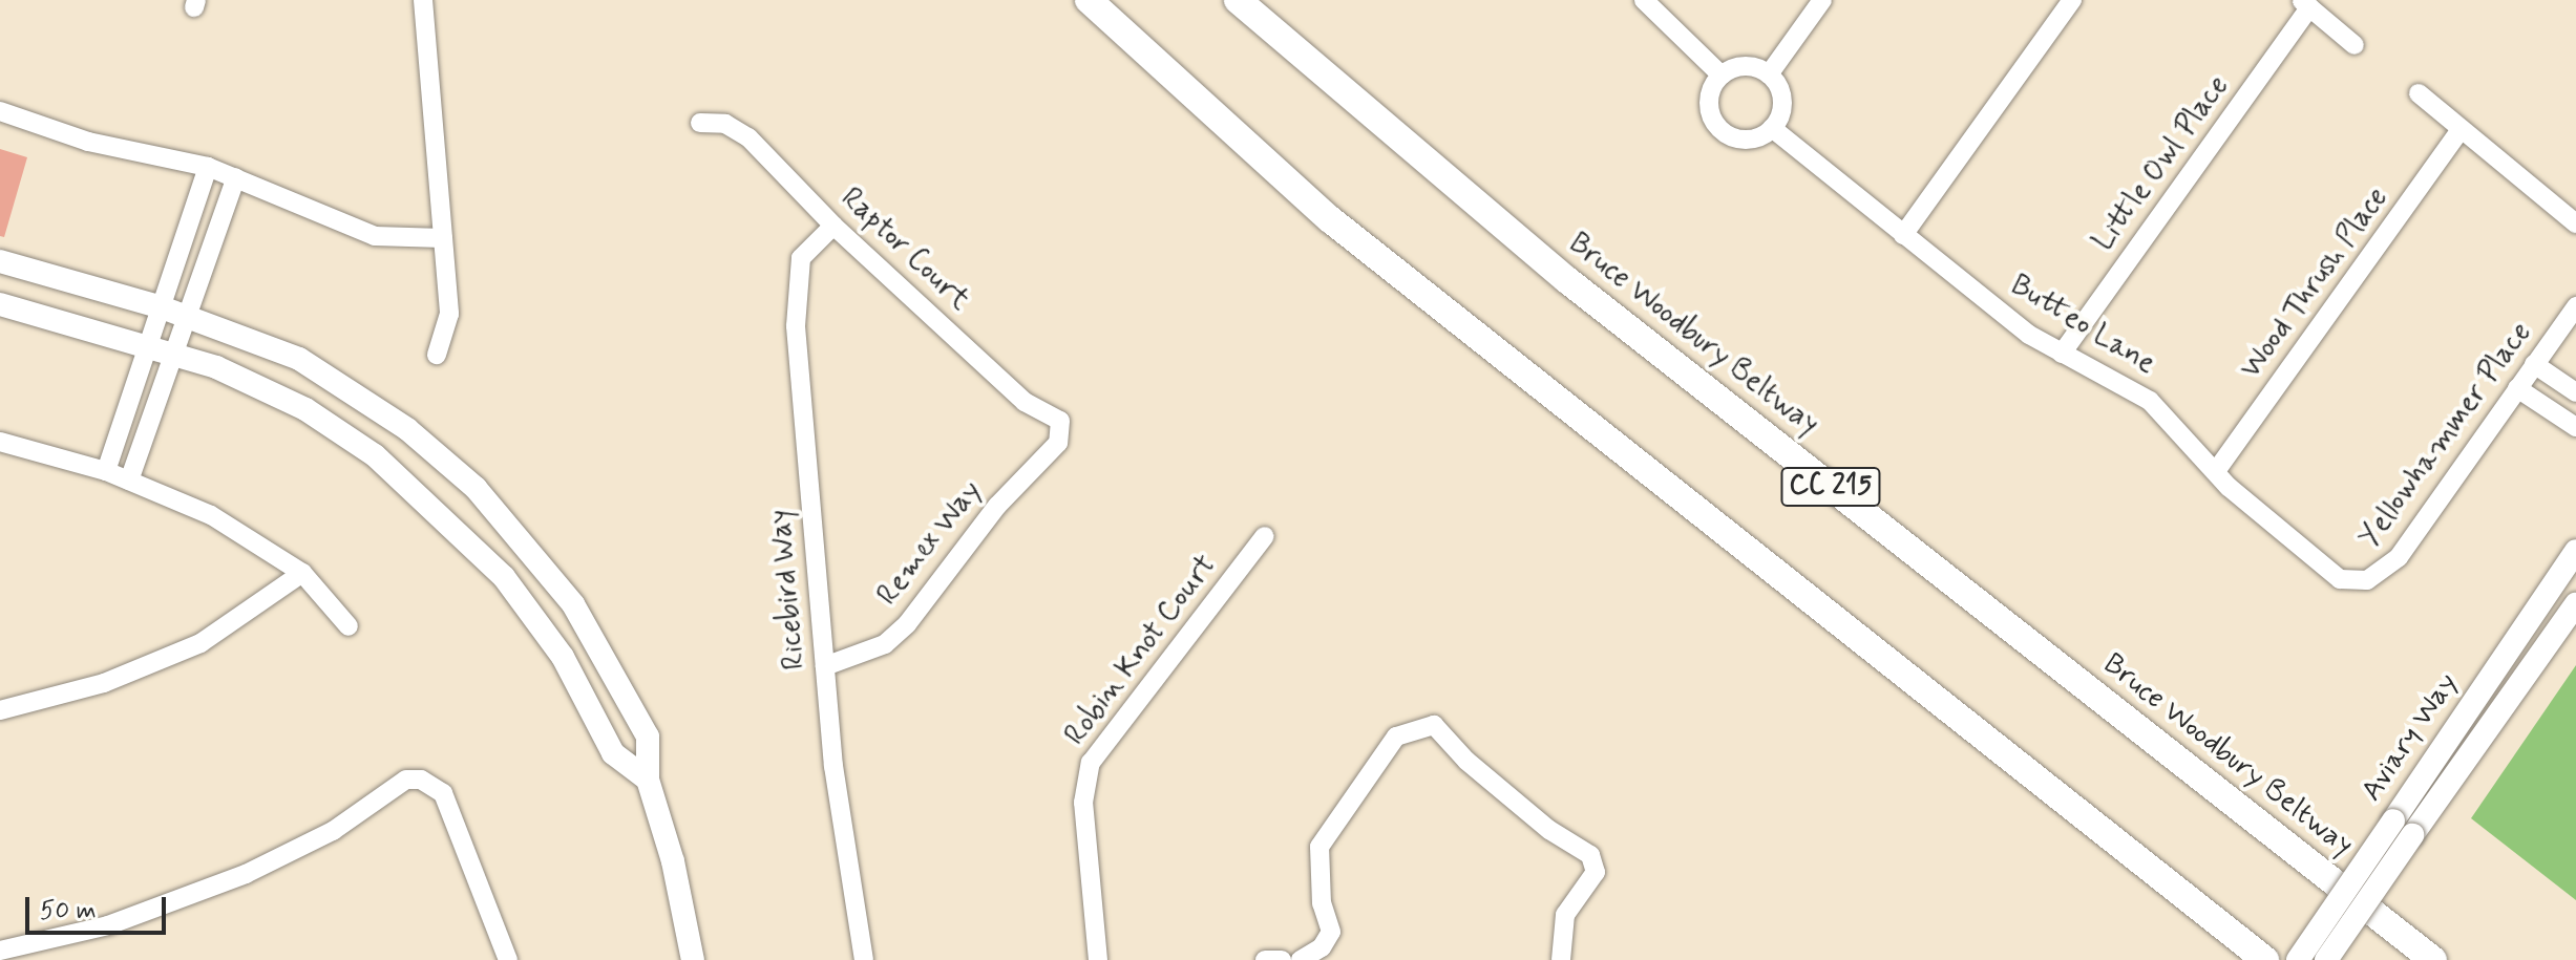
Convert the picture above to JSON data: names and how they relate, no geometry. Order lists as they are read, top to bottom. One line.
{"streets":{"highway":["Bruce Woodbury Beltway","CC 215"],"main road":["Aviary Way"],"street":["Little Owl Place","Raptor Court","Wood Thrush Place","Butteo Lane","Yellowhammer Place","Remex Way","Ricebird Way","Robin Knot Court"]},"crossings":[["Little Owl Place","Butteo Lane"],["Raptor Court","Remex Way"],["Raptor Court","Ricebird Way"],["Wood Thrush Place","Butteo Lane"],["Butteo Lane","Yellowhammer Place"],["Remex Way","Ricebird Way"]],"scale_bar":"50 m"}
